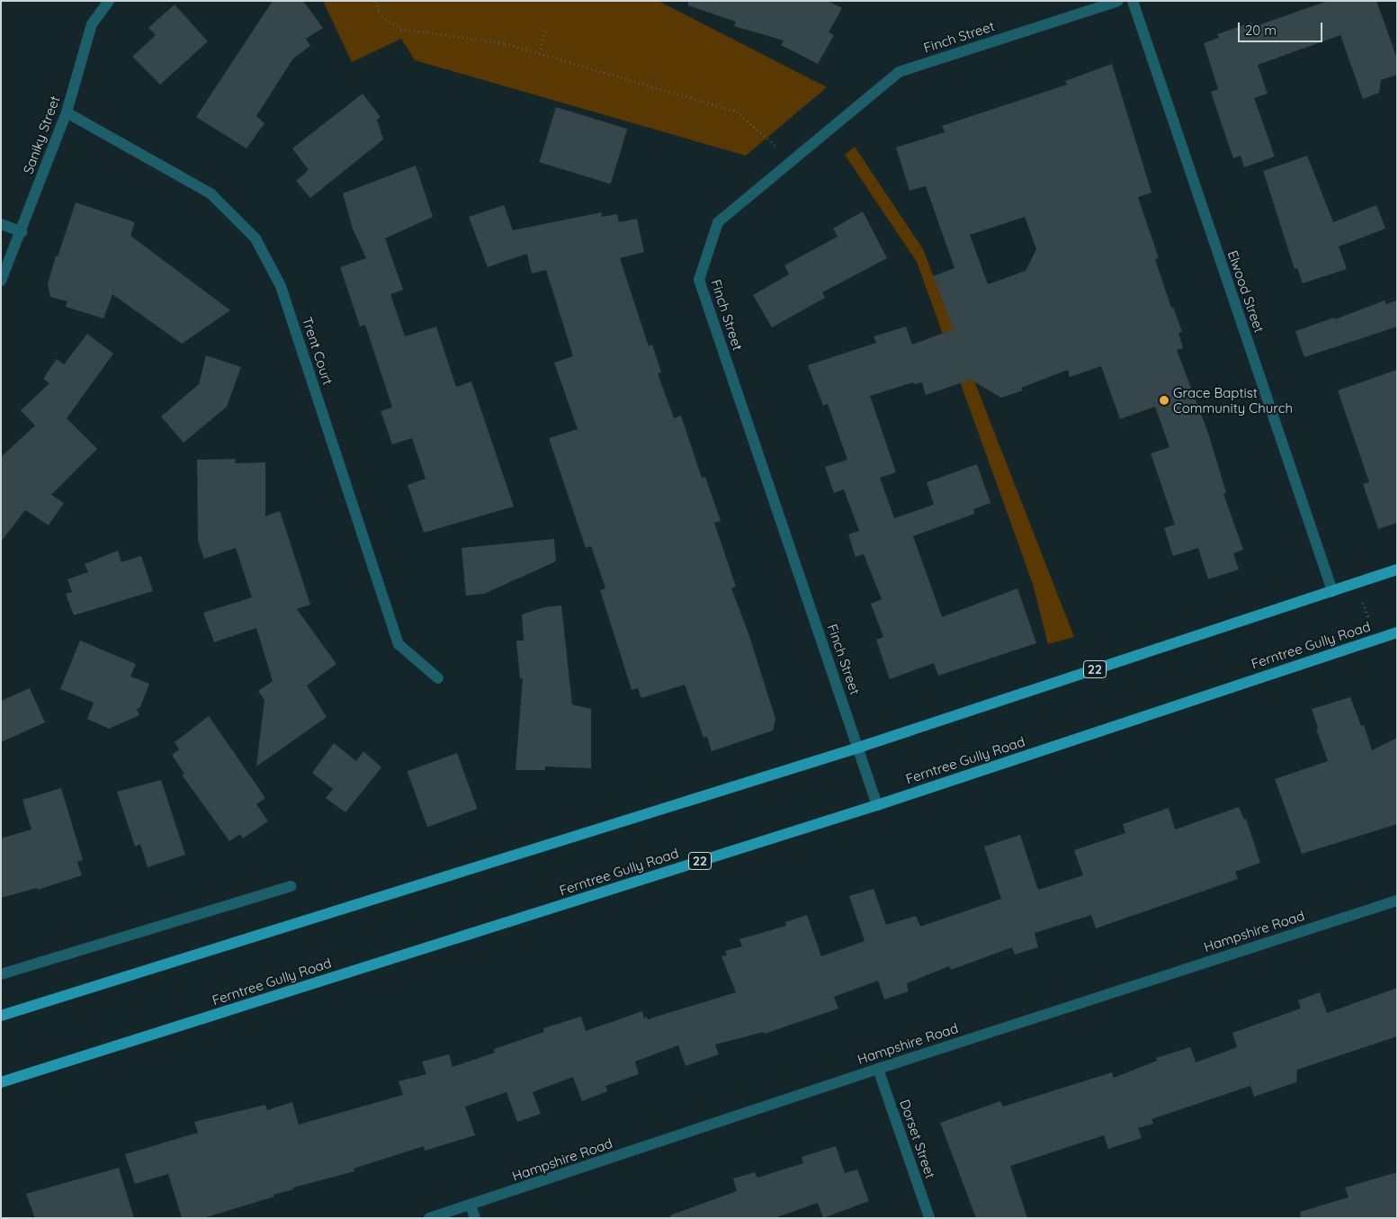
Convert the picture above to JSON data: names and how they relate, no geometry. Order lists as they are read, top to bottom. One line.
{"streets":{"main road":["Ferntree Gully Road","22"],"street":["Finch Street","Saniky Street","Elwood Street","Trent Court","Hampshire Road","Dorset Street"]},"crossings":[["Finch Street","Ferntree Gully Road"],["Finch Street","22"],["Saniky Street","Trent Court"],["Elwood Street","22"],["Hampshire Road","Dorset Street"]],"places":["Grace Baptist Community Church"],"scale_bar":"20 m"}
